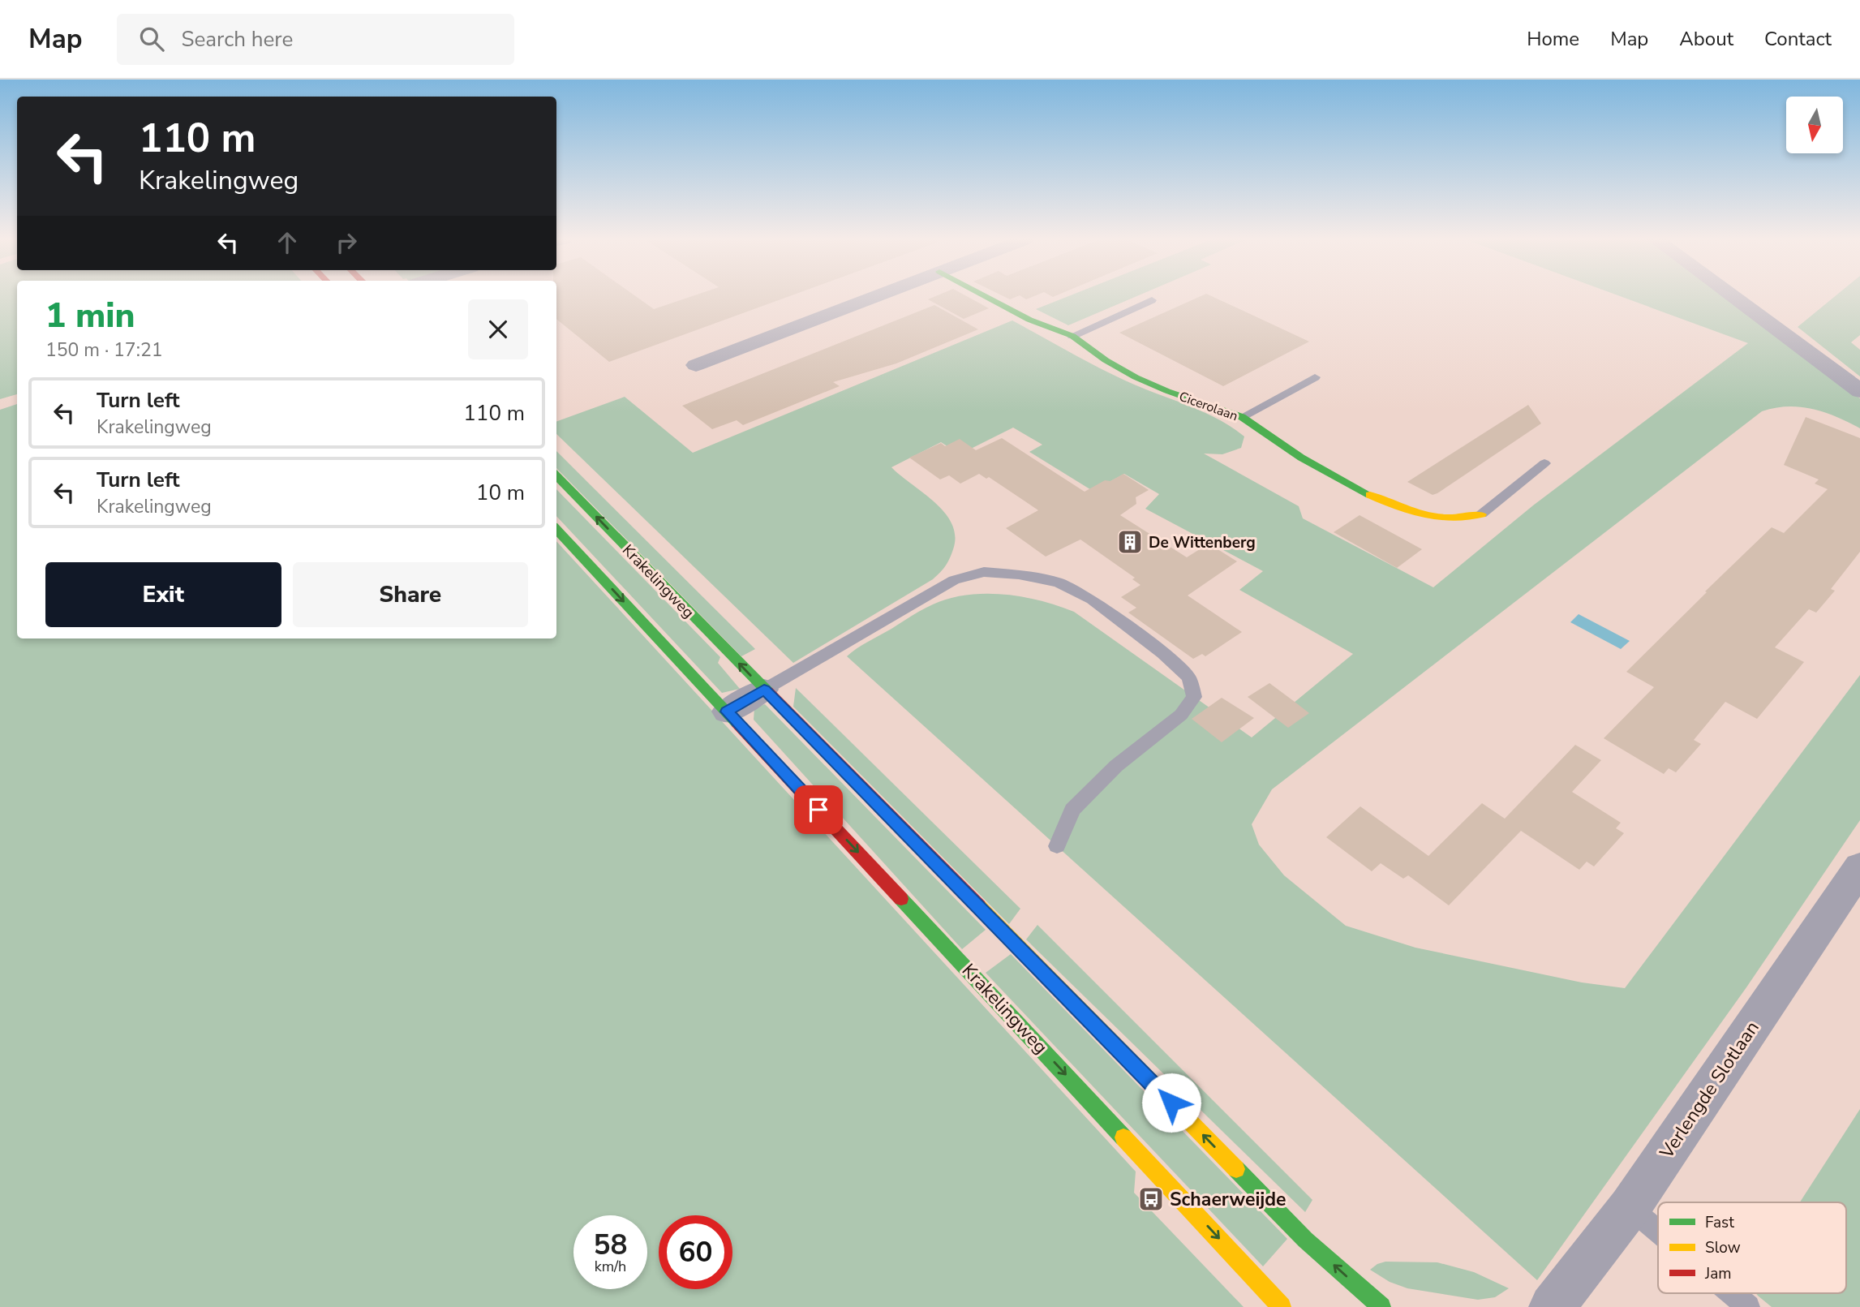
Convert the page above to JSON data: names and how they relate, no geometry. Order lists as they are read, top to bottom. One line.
{"streets":{"main road":["Cicerolaan","Krakelingweg"],"street":["Verlengde Slotlaan"]},"places":{"building":["De Wittenberg"],"bus stop":["Schaerweijde"]},"legend":["Fast","Slow","Jam"],"north":"bottom","page":{"header":"Map","search":"Search here","nav":["Home","Map","About","Contact"],"turn":["110 m","Krakelingweg"],"heading":["1 min","150 m · 17:21"],"list":[{"name":"Turn left","note":"Krakelingweg","value":"110 m"},{"name":"Turn left","note":"Krakelingweg","value":"10 m"}],"buttons":["Exit","Share"],"speed":"58 km/h","limit":"60"}}
